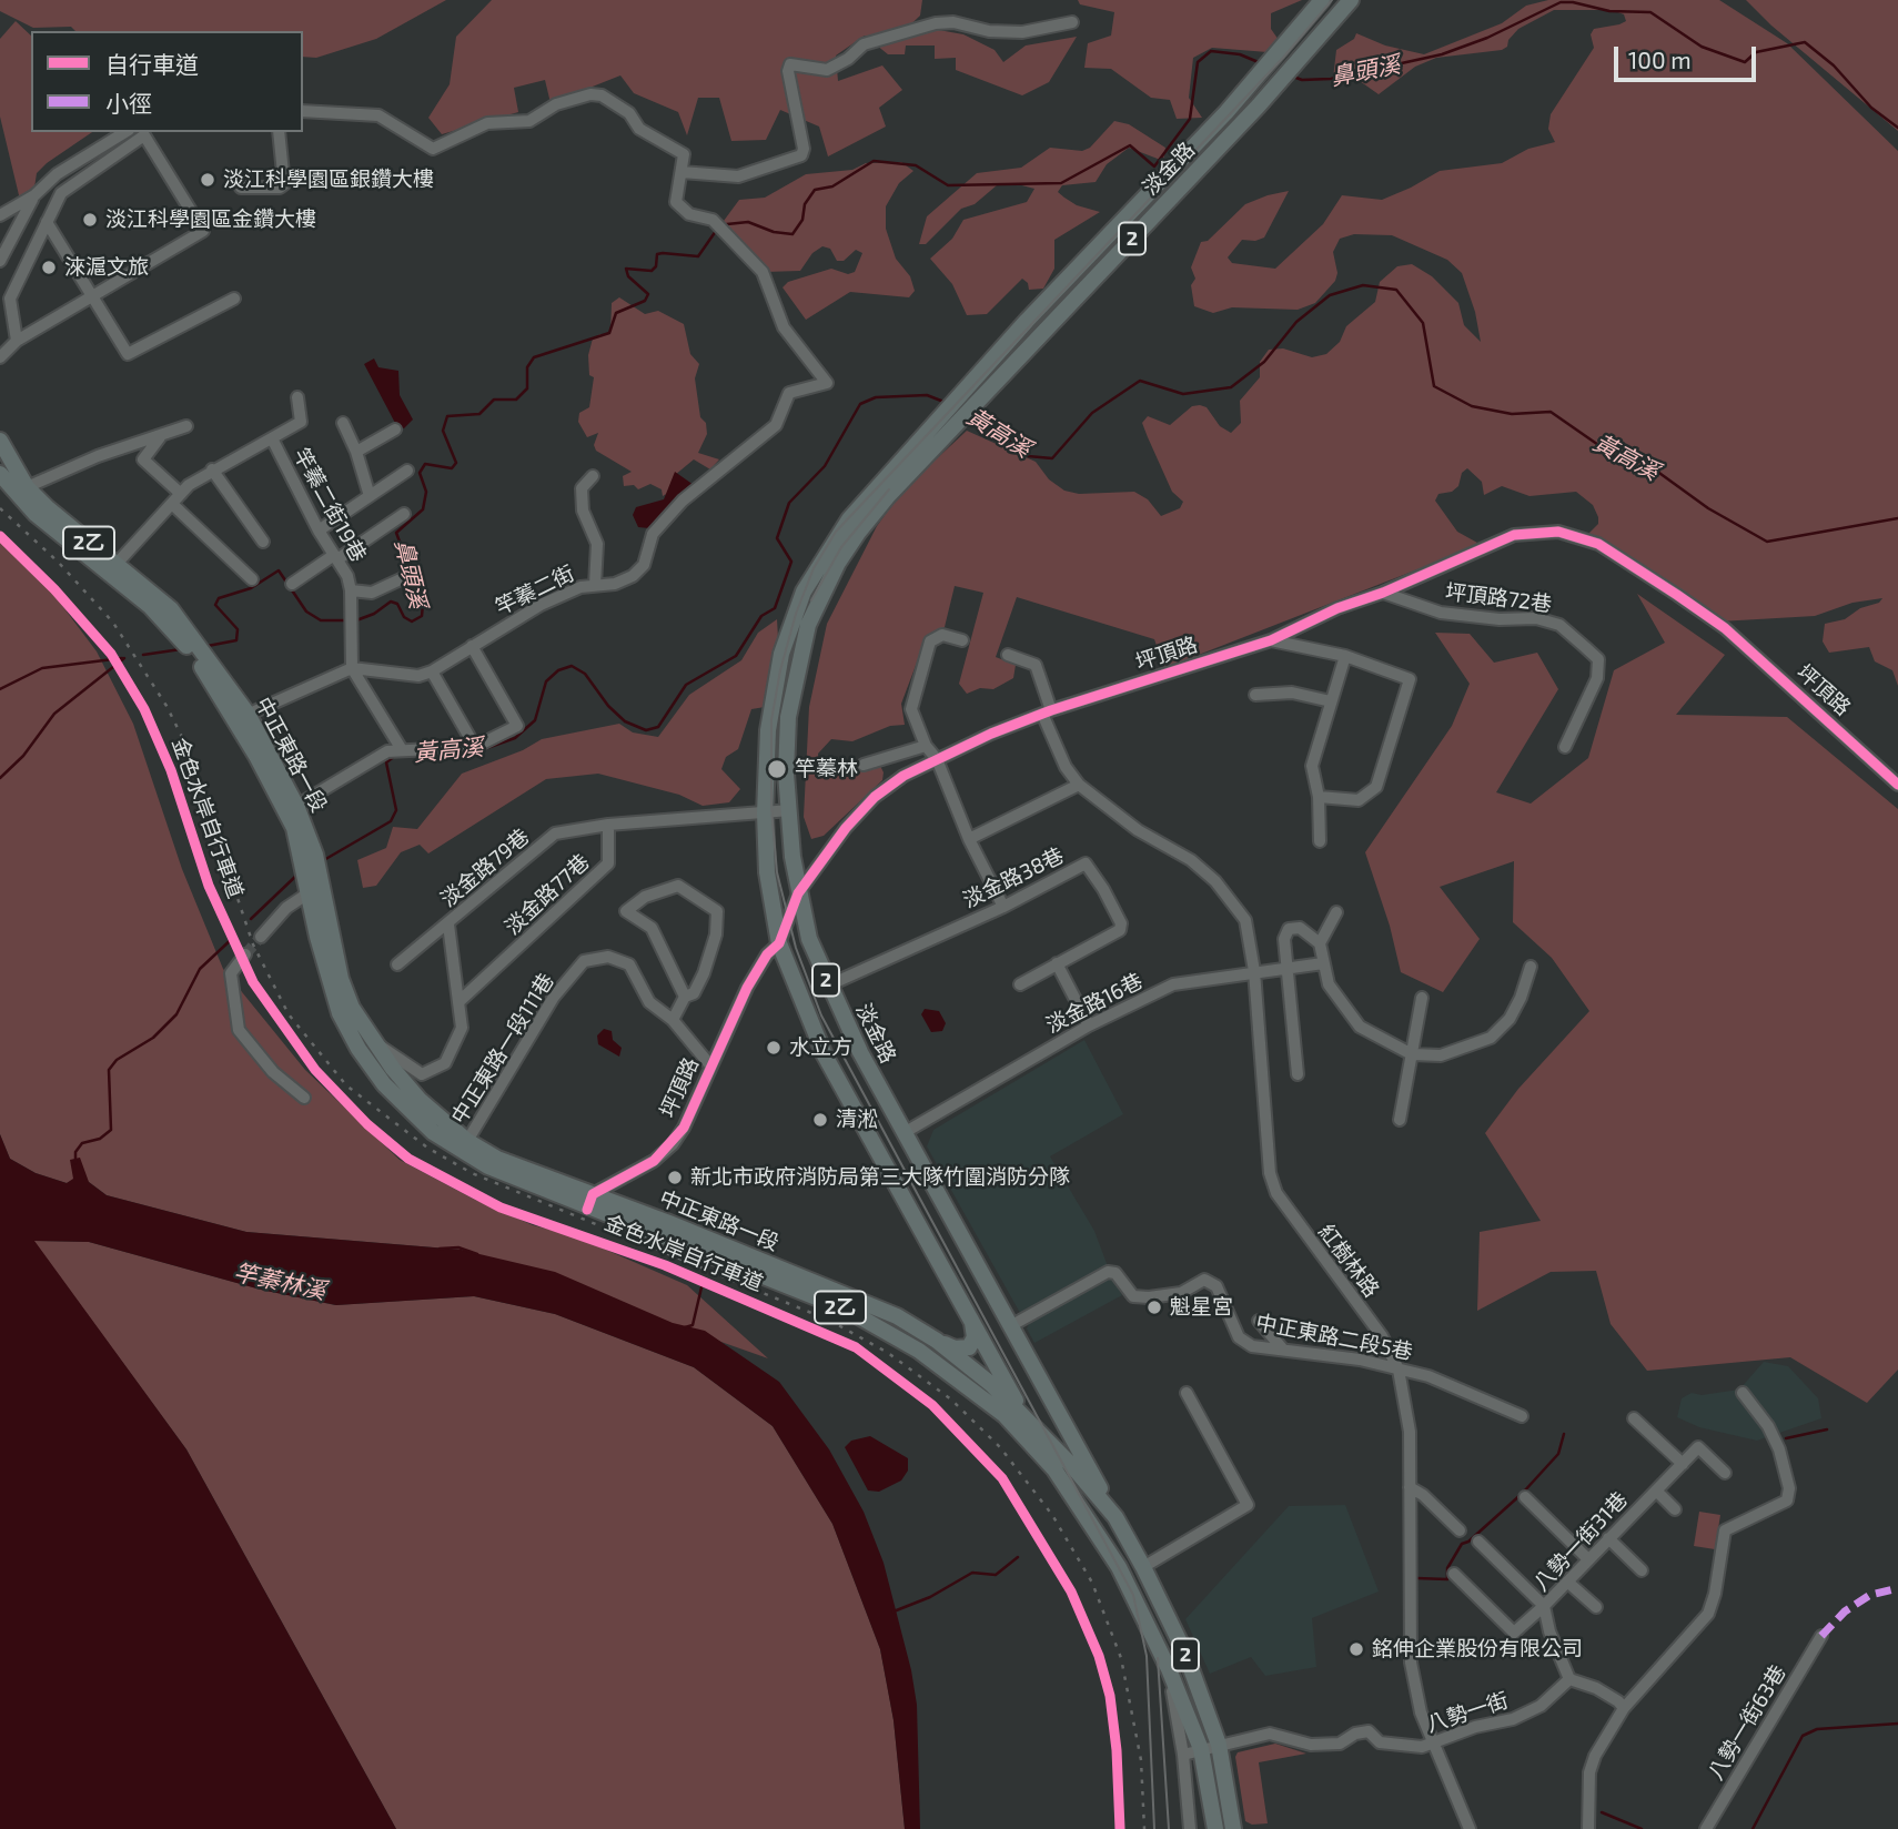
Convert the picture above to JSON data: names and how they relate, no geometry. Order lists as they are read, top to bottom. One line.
{"streets":{"main road":["淡金路","2","2乙","中正東路一段"],"street":["竿蓁二街19巷","竿蓁二街","坪頂路72巷","坪頂路","淡金路79巷","淡金路38巷","淡金路77巷","淡金路16巷","中正東路一段111巷","紅樹林路","中正東路二段5巷","八勢一街31巷","八勢一街","八勢一街63巷"],"cycle path":["金色水岸自行車道"]},"crossings":[["淡金路","坪頂路"],["淡金路","中正東路一段"],["淡金路","淡金路38巷"],["淡金路","淡金路16巷"],["淡金路","中正東路二段5巷"],["2","中正東路一段"],["2","八勢一街"],["2乙","中正東路一段"],["坪頂路72巷","坪頂路"],["坪頂路","中正東路一段"],["坪頂路","中正東路一段111巷"],["中正東路一段","中正東路一段111巷"],["淡金路79巷","淡金路77巷"],["淡金路16巷","紅樹林路"],["紅樹林路","中正東路二段5巷"],["紅樹林路","八勢一街"],["八勢一街31巷","八勢一街"]],"water":["鼻頭溪","黃高溪","竿蓁林溪"],"places":["淡江科學園區銀鑽大樓","淡江科學園區金鑽大樓","淶滬文旅","竿蓁林","水立方","清淞","新北市政府消防局第三大隊竹圍消防分隊","魁星宮","銘伸企業股份有限公司"],"legend":["自行車道","小徑"],"scale_bar":"100 m"}
